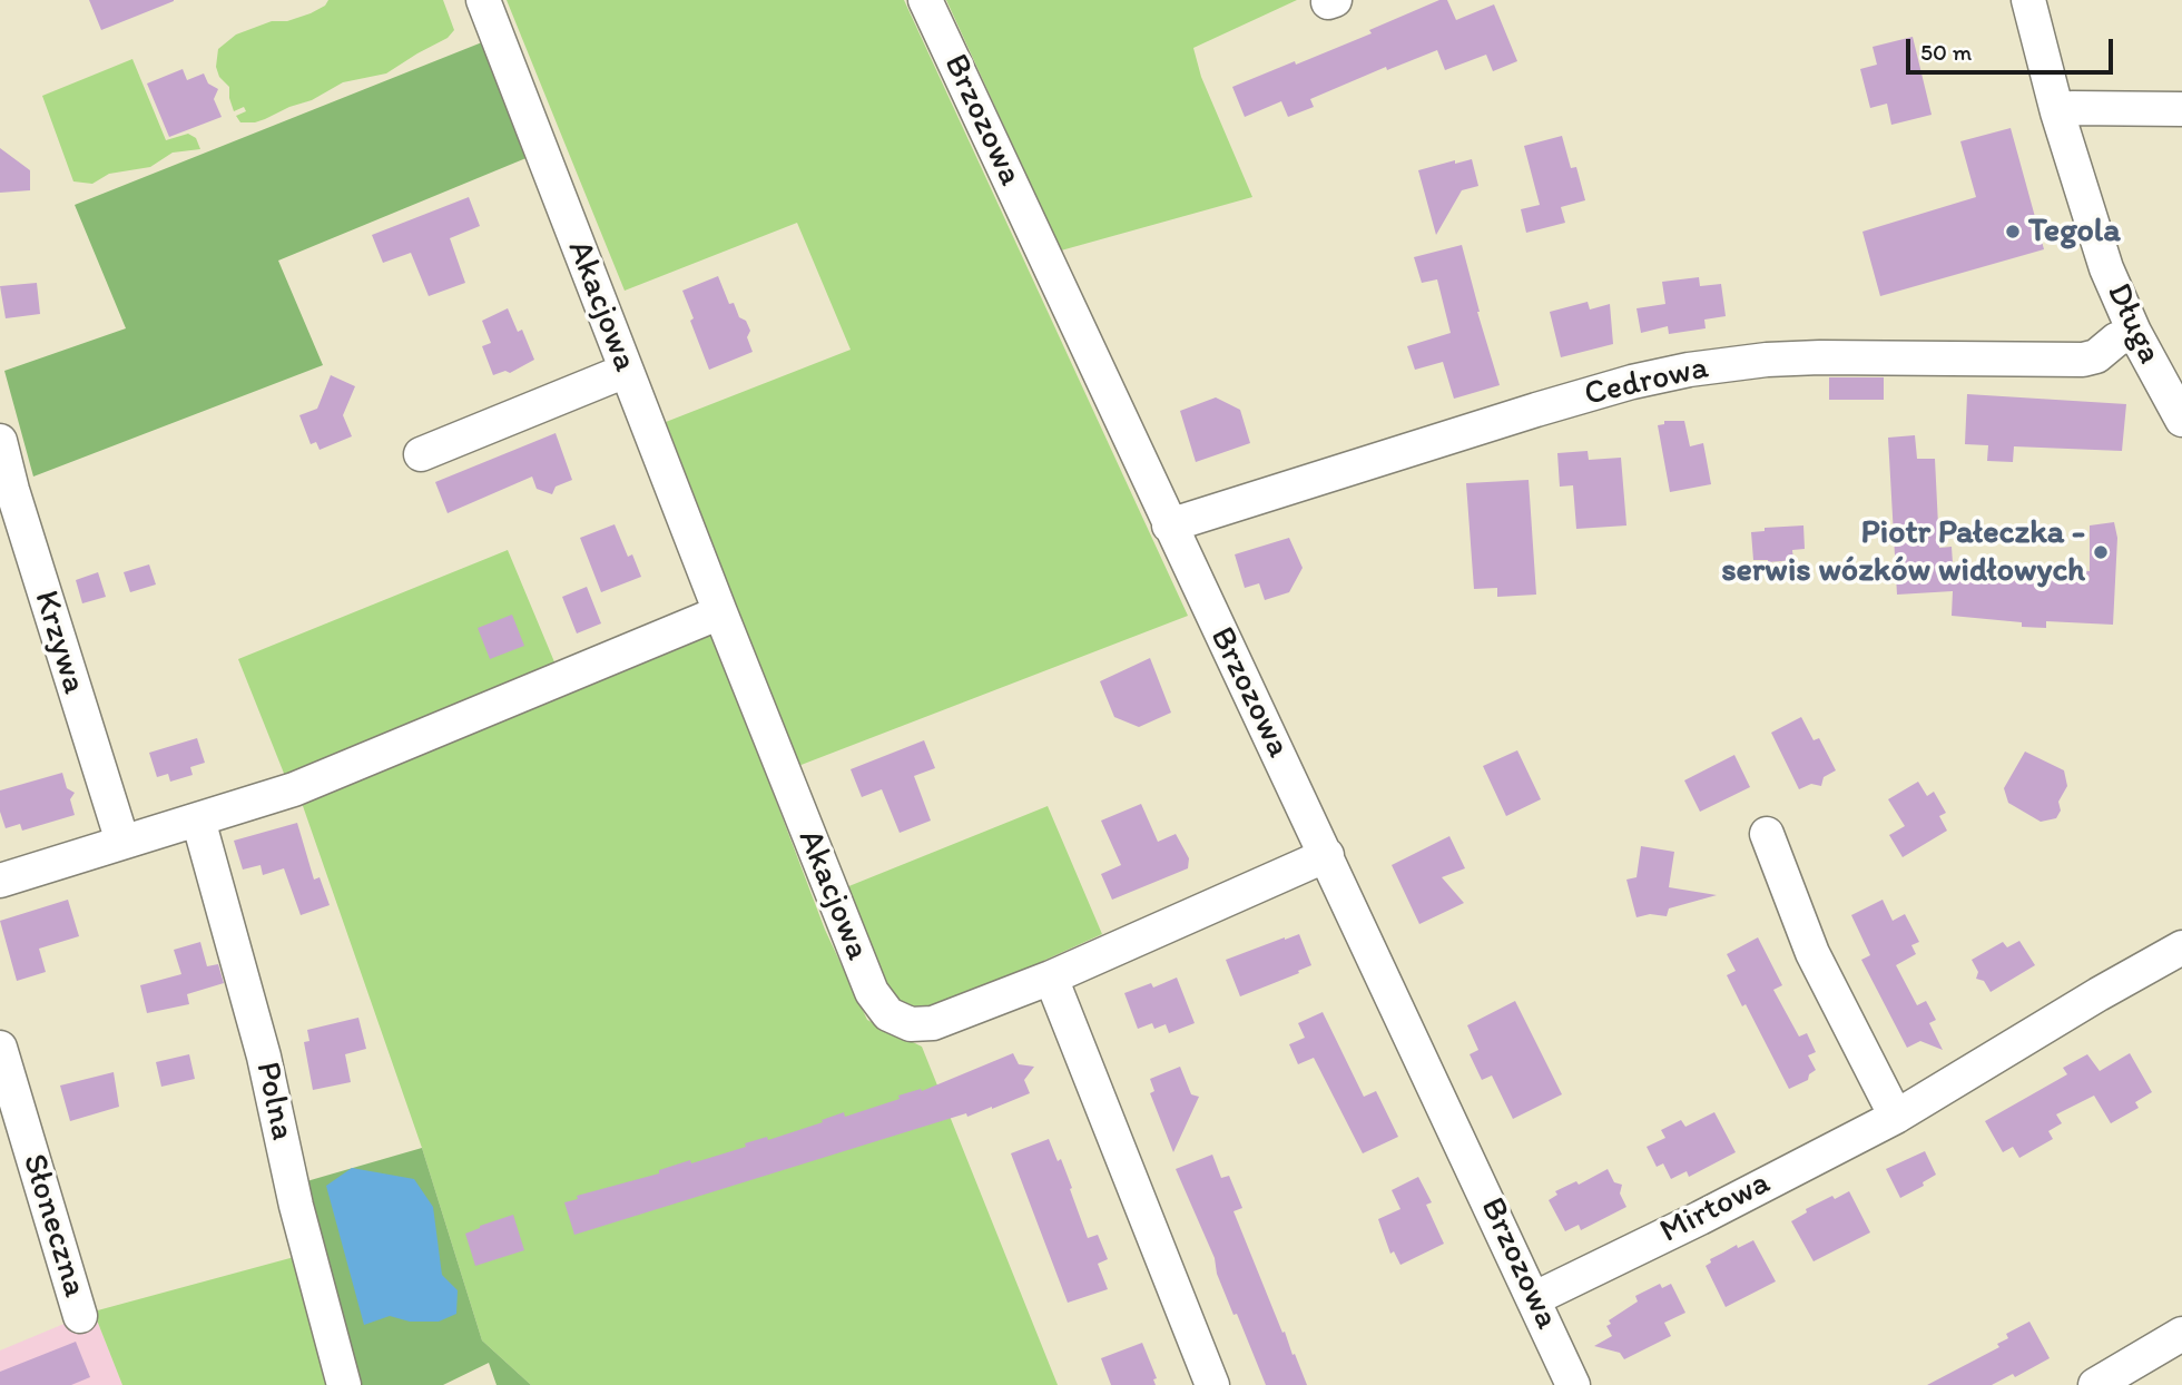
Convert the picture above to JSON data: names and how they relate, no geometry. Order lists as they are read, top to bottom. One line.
{"streets":{"street":["Brzozowa","Akacjowa","Długa","Cedrowa","Krzywa","Polna","Mirtowa","Słoneczna"]},"crossings":[["Brzozowa","Akacjowa"],["Brzozowa","Cedrowa"],["Brzozowa","Mirtowa"],["Długa","Cedrowa"]],"places":["Tegola","Piotr Pałeczka - serwis wózków widłowych"],"scale_bar":"50 m"}
